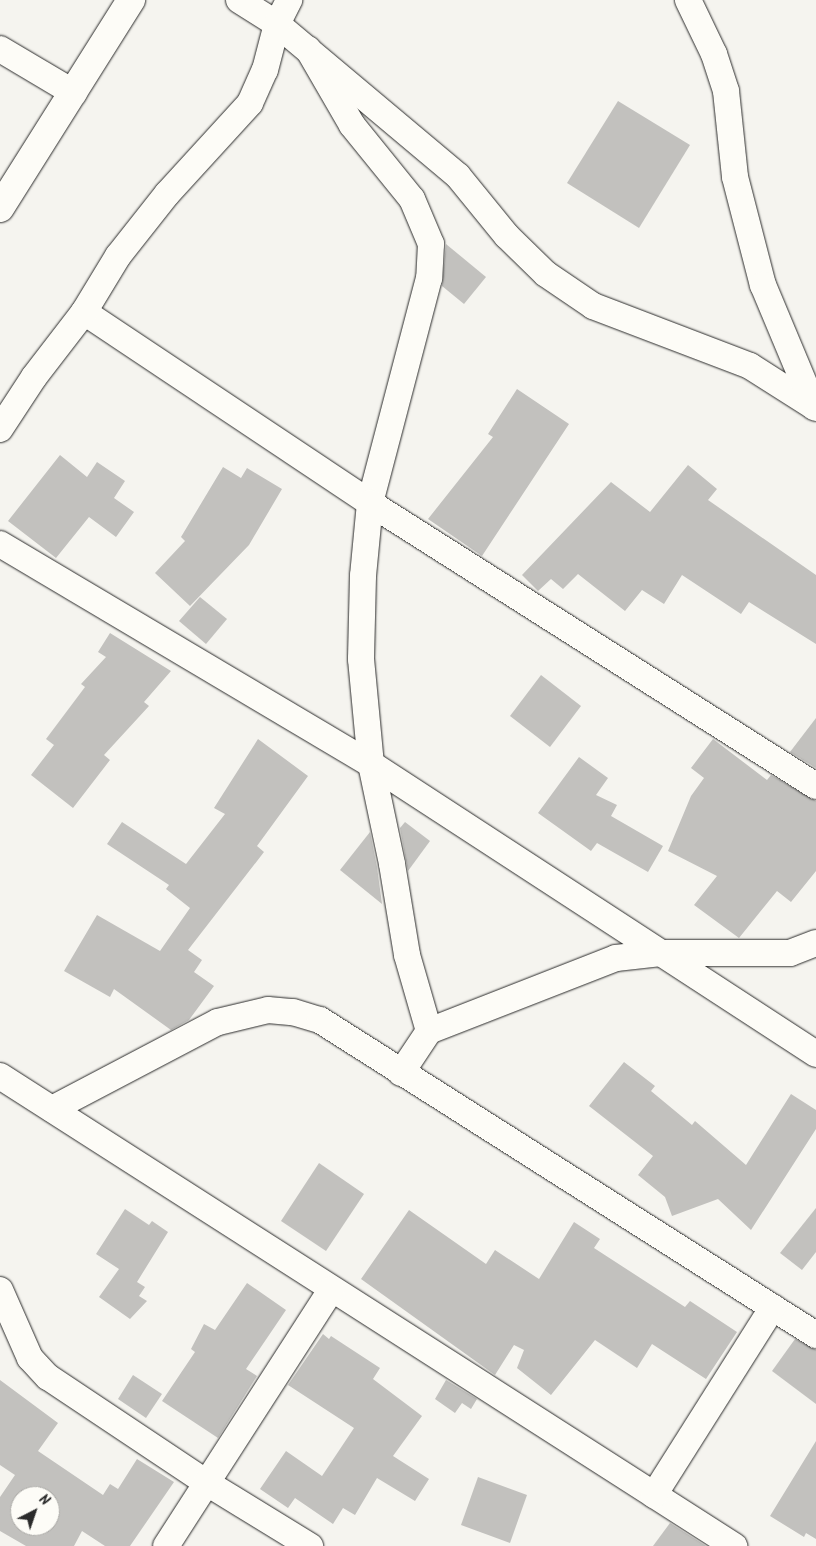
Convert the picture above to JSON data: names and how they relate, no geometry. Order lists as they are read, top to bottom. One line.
{"north":"top right"}
